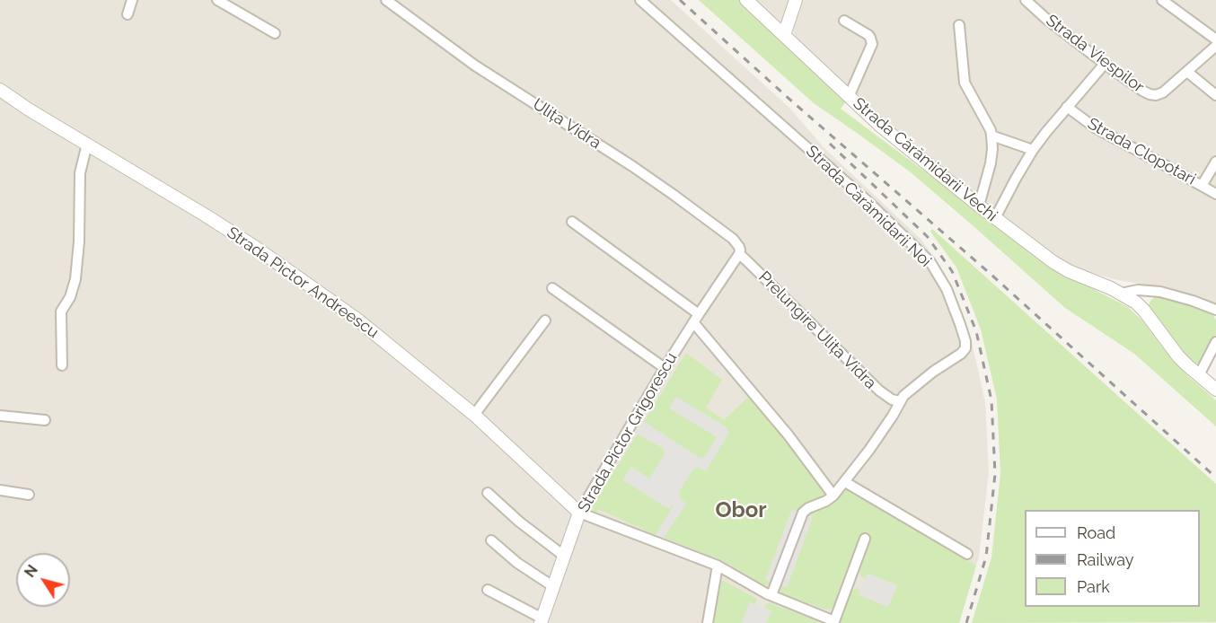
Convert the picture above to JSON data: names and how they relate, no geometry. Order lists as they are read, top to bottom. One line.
{"streets":{"street":["Strada Viespilor","Ulița Vidra","Strada Clopotari","Strada Cărămidarii Vechi","Strada Cărămidarii Noi","Strada Pictor Andreescu","Prelungire Ulița Vidra","Strada Pictor Grigorescu"]},"crossings":[["Ulița Vidra","Prelungire Ulița Vidra"],["Ulița Vidra","Strada Pictor Grigorescu"],["Strada Cărămidarii Noi","Prelungire Ulița Vidra"],["Strada Pictor Andreescu","Strada Pictor Grigorescu"],["Prelungire Ulița Vidra","Strada Pictor Grigorescu"]],"districts":["Obor"],"legend":["Road","Railway","Park"],"north":"top left"}
